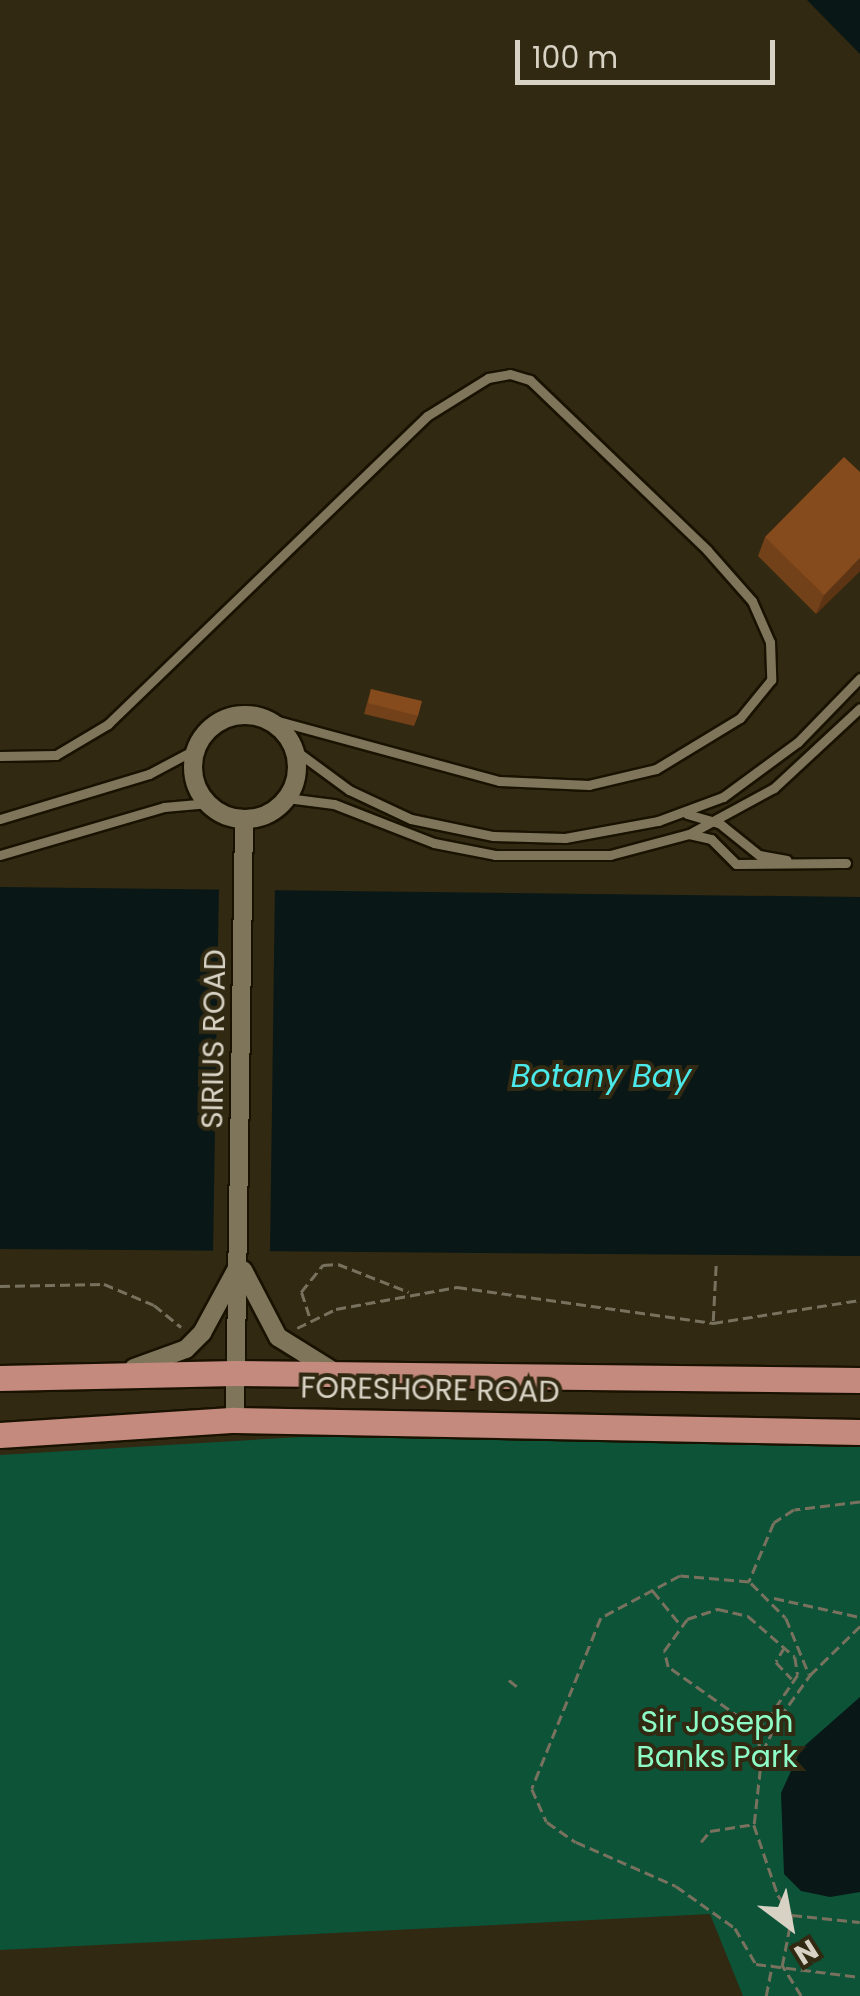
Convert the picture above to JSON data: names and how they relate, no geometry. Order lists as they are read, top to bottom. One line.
{"streets":{"main road":["FORESHORE ROAD"],"street":["SIRIUS ROAD"]},"crossings":[["SIRIUS ROAD","FORESHORE ROAD"]],"water":["Botany Bay"],"parks":["Sir Joseph Banks Park"],"scale_bar":"100 m","north":"bottom right"}
